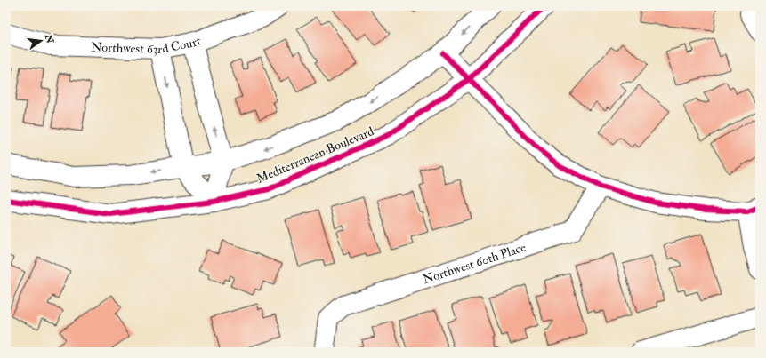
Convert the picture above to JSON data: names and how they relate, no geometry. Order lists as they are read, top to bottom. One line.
{"streets":{"street":["Northwest 63rd Court","Mediterranean Boulevard","Northwest 60th Place"]},"north":"right"}
